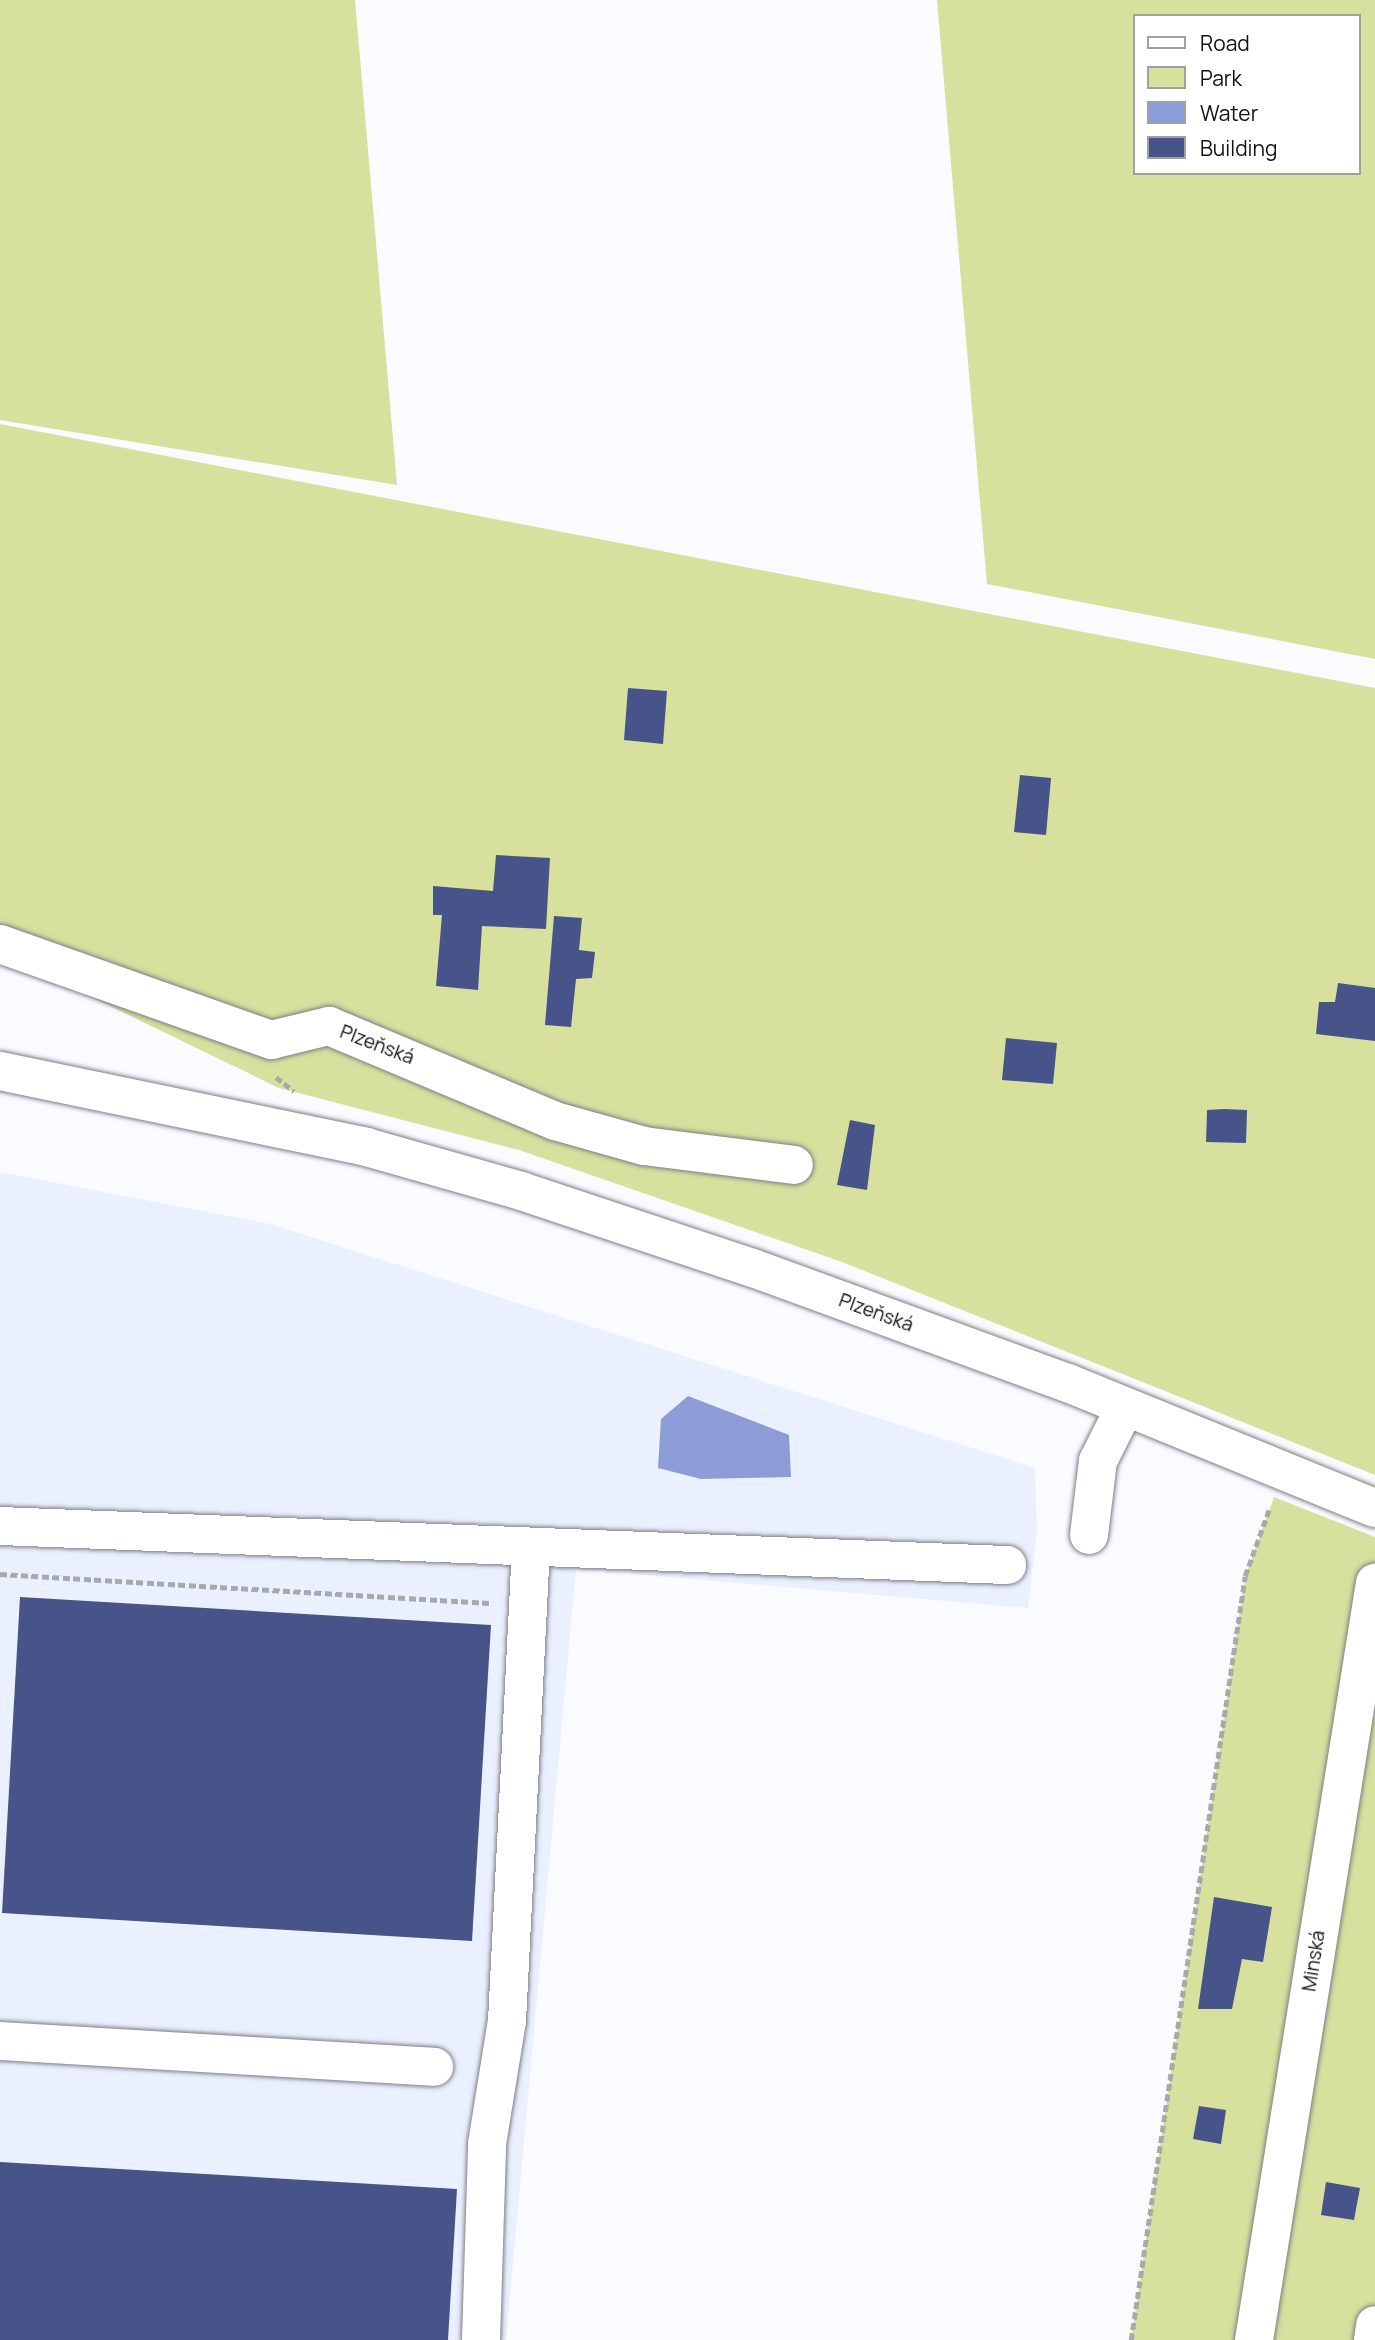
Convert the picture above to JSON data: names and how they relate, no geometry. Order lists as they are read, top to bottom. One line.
{"streets":{"main road":["Plzeňská","Minská"]},"legend":["Road","Park","Water","Building"]}
